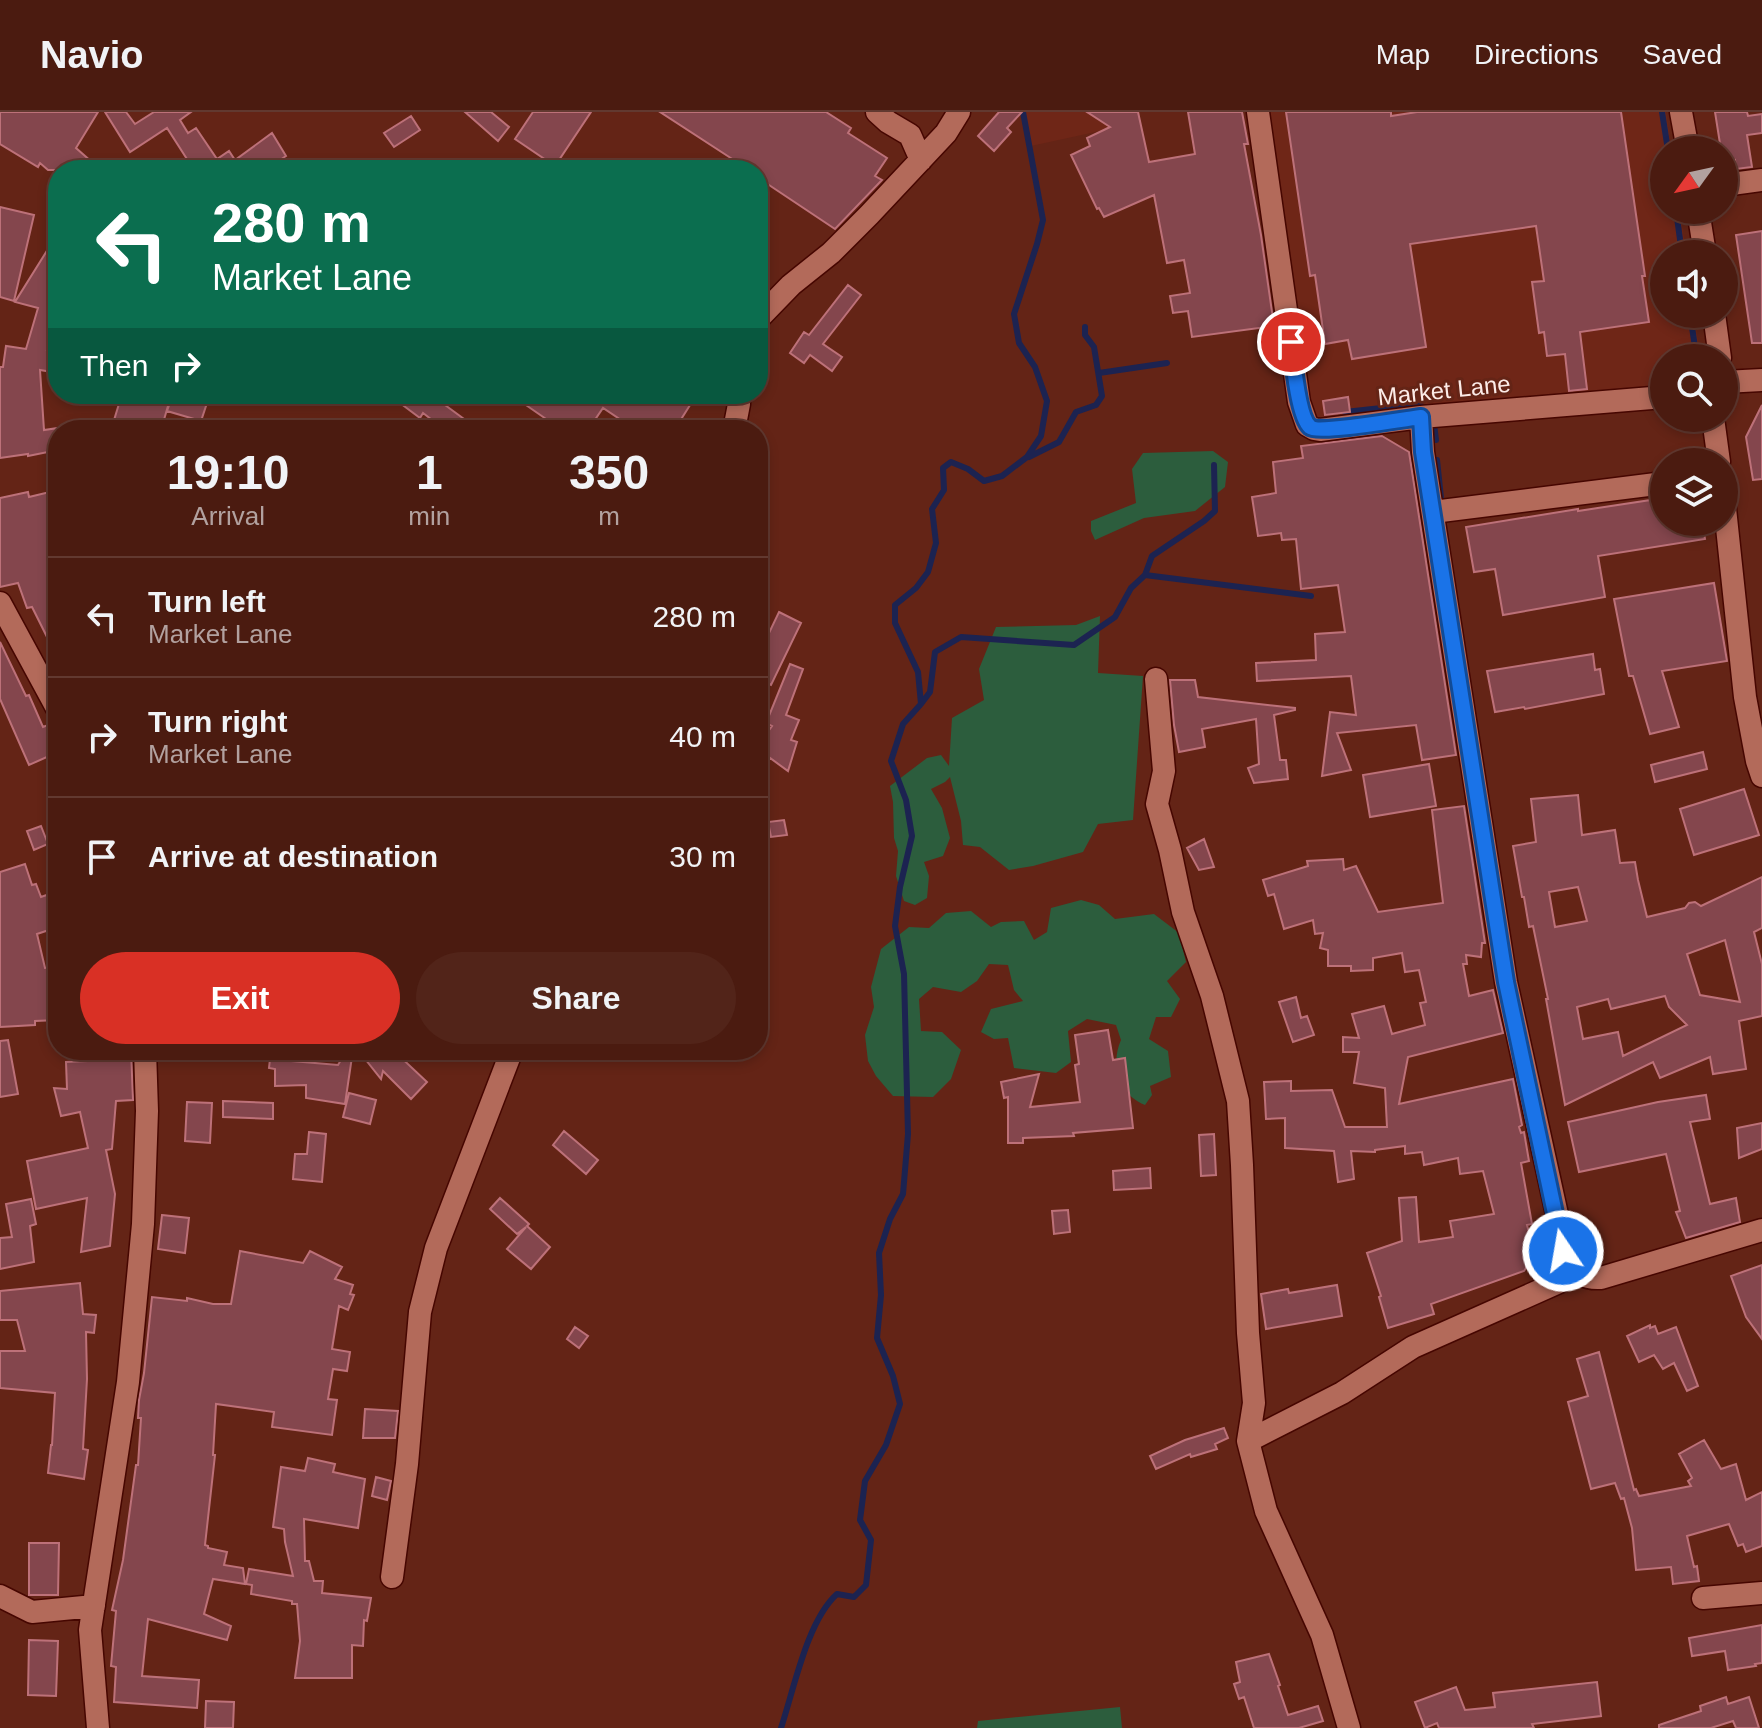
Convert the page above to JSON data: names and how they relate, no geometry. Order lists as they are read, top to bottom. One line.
{"streets":{"street":["Market Lane"]},"north":"bottom left","page":{"header":"Navio","nav":["Map","Directions","Saved"],"turn":["280 m","Market Lane"],"then":"Then","eta":["19:10","Arrival","1","min","350","m"],"list":[{"name":"Turn left","note":"Market Lane","value":"280 m"},{"name":"Turn right","note":"Market Lane","value":"40 m"},{"name":"Arrive at destination","value":"30 m"}],"buttons":["Exit","Share"]}}
